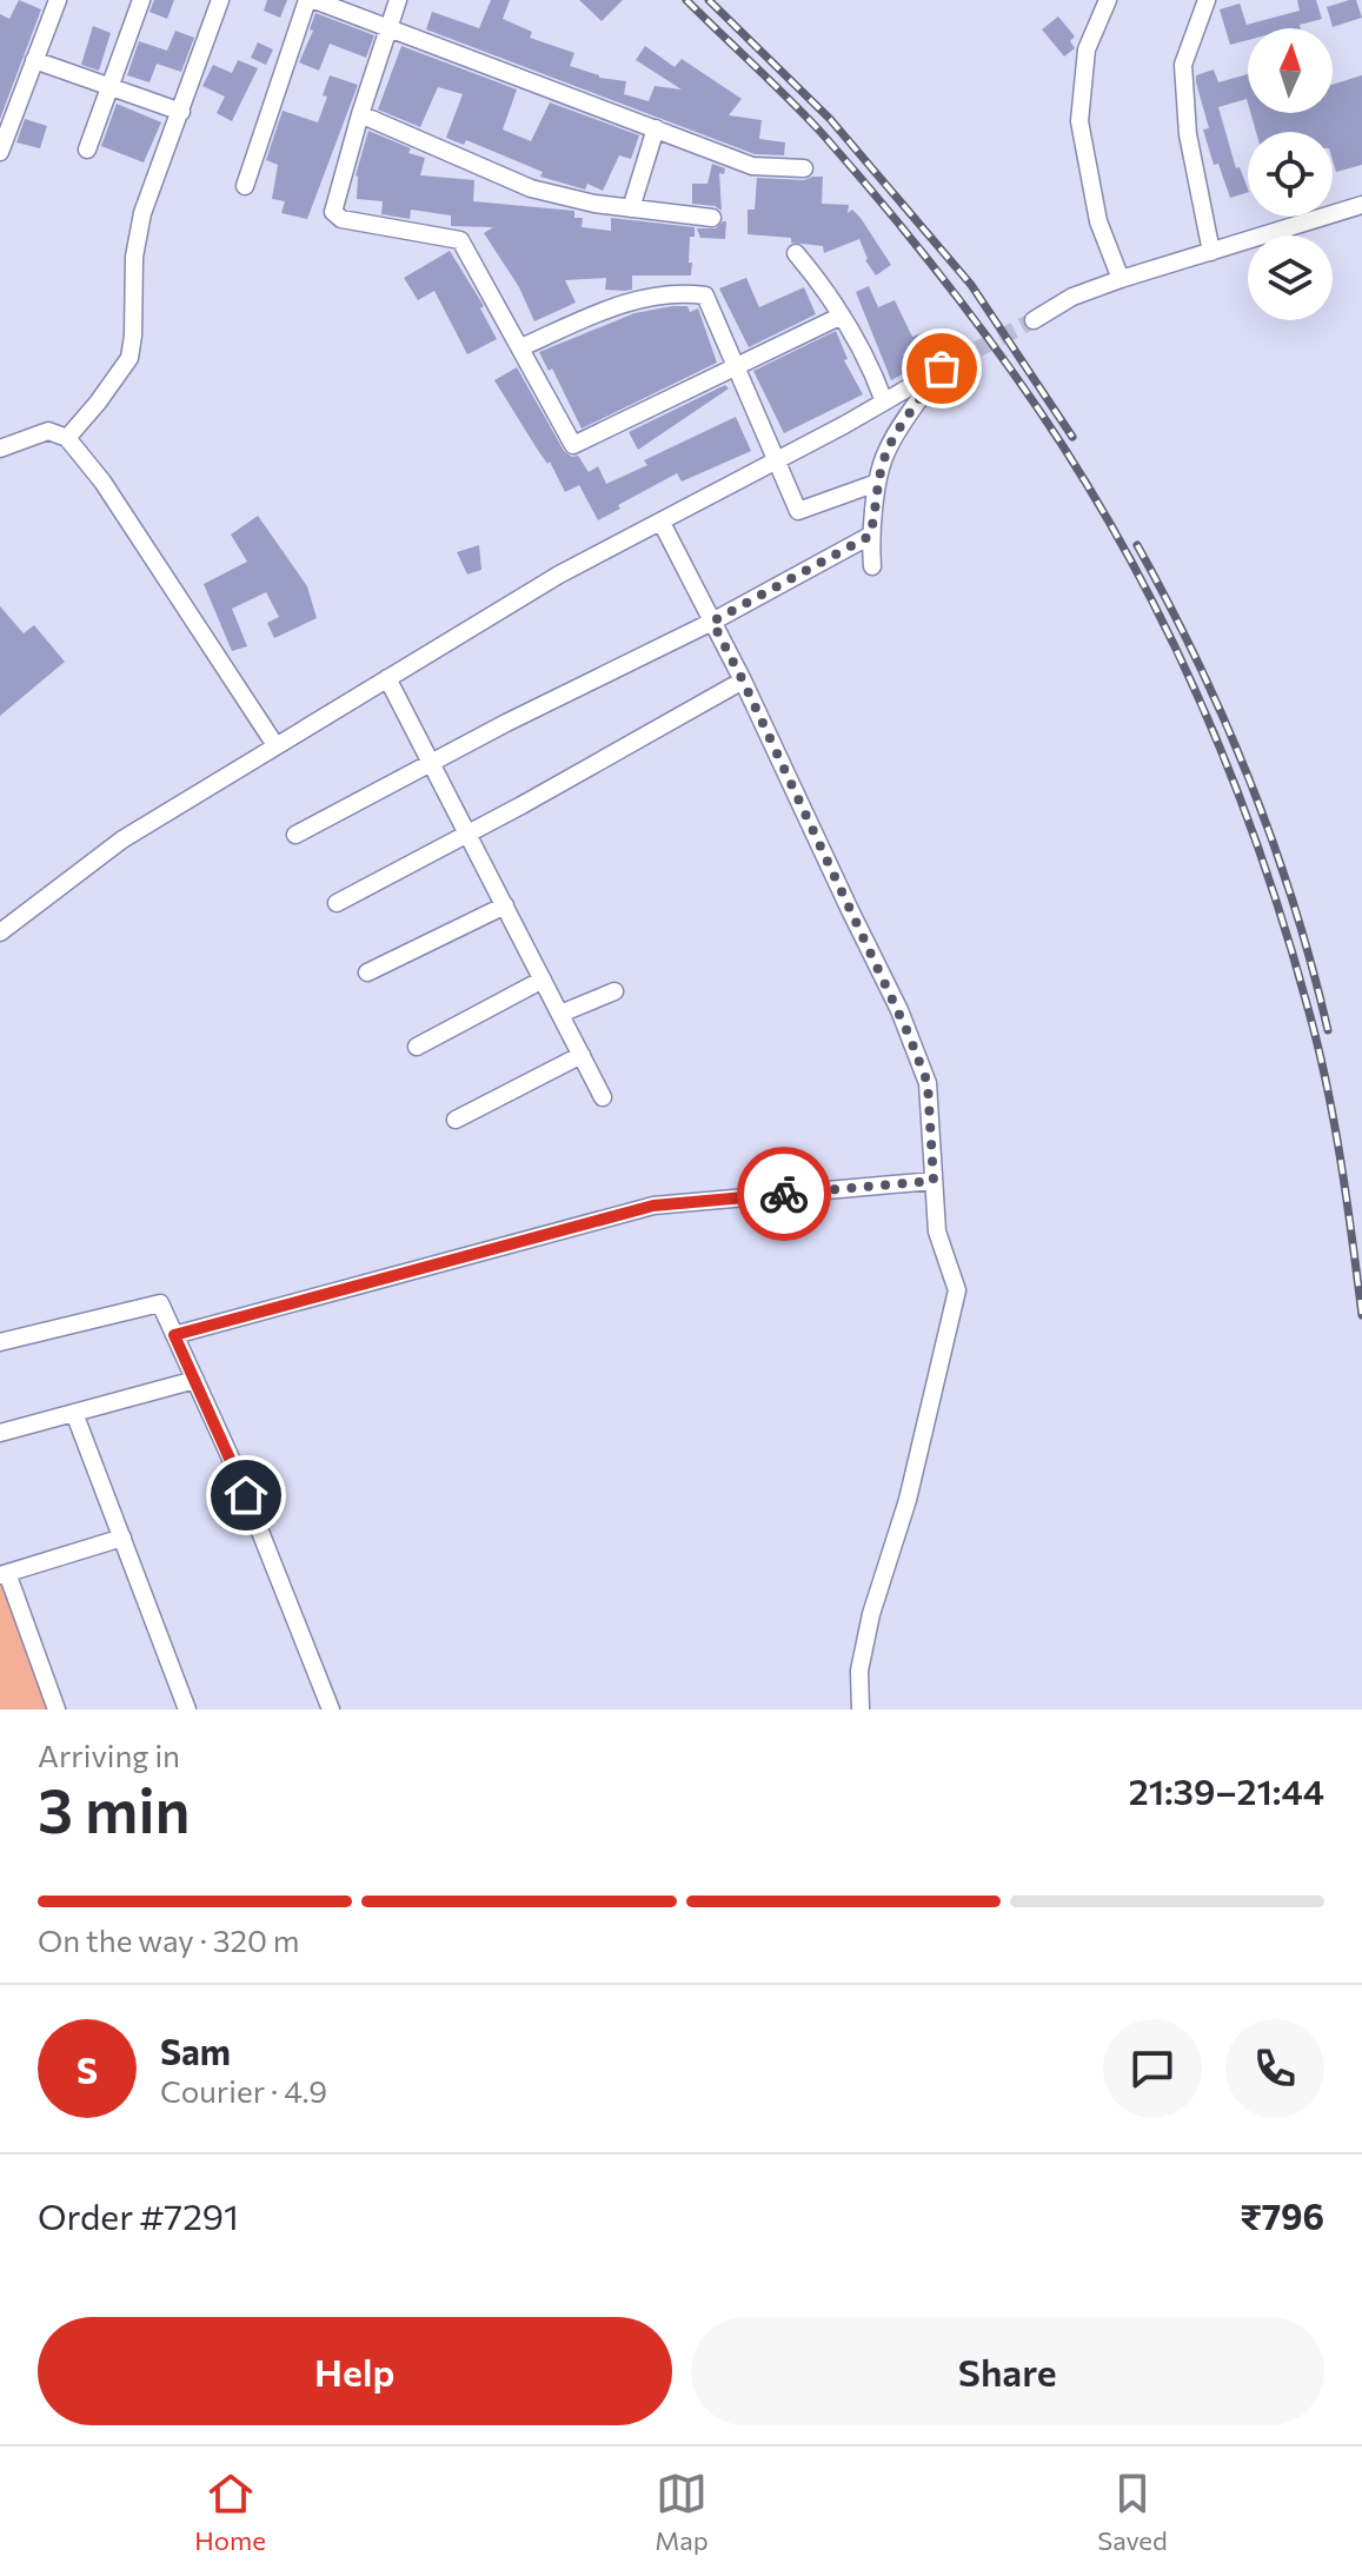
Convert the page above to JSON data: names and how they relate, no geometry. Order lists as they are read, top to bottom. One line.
{"north":"top","page":{"heading":["3 min","Arriving in","21:39–21:44"],"panel":["Sam","Courier · 4.9","Order #7291","₹796"],"bar":"On the way · 320 m","round":"S","buttons":["Help","Share"],"tabs":["Home","Map","Saved"]}}
